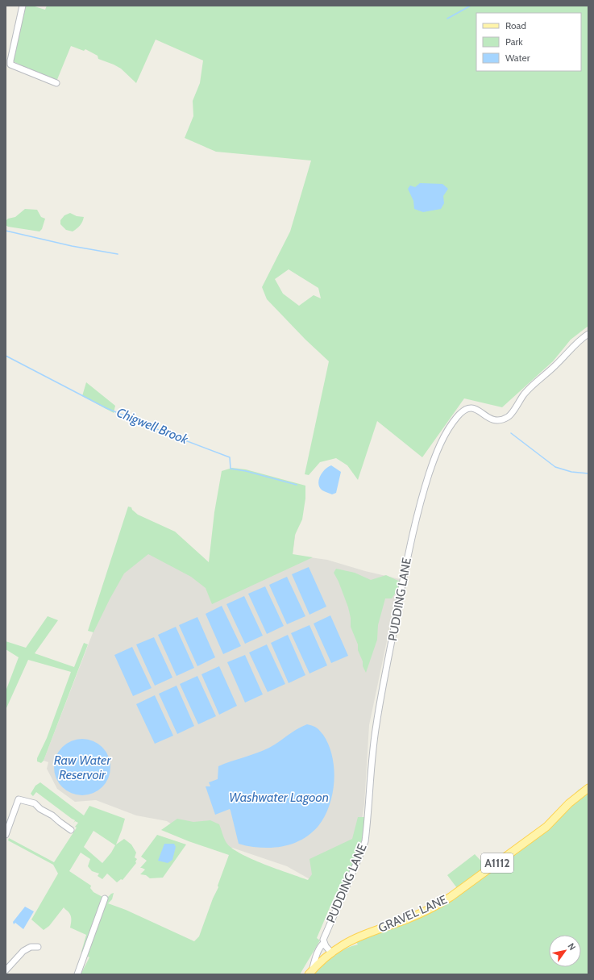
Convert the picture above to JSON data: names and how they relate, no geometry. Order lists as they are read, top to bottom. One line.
{"streets":{"main road":["A1112","GRAVEL LANE"],"street":["PUDDING LANE"]},"crossings":[["PUDDING LANE","GRAVEL LANE"]],"water":["Chigwell Brook","Raw Water Reservoir","Washwater Lagoon"],"legend":["Road","Park","Water"],"north":"top right"}
